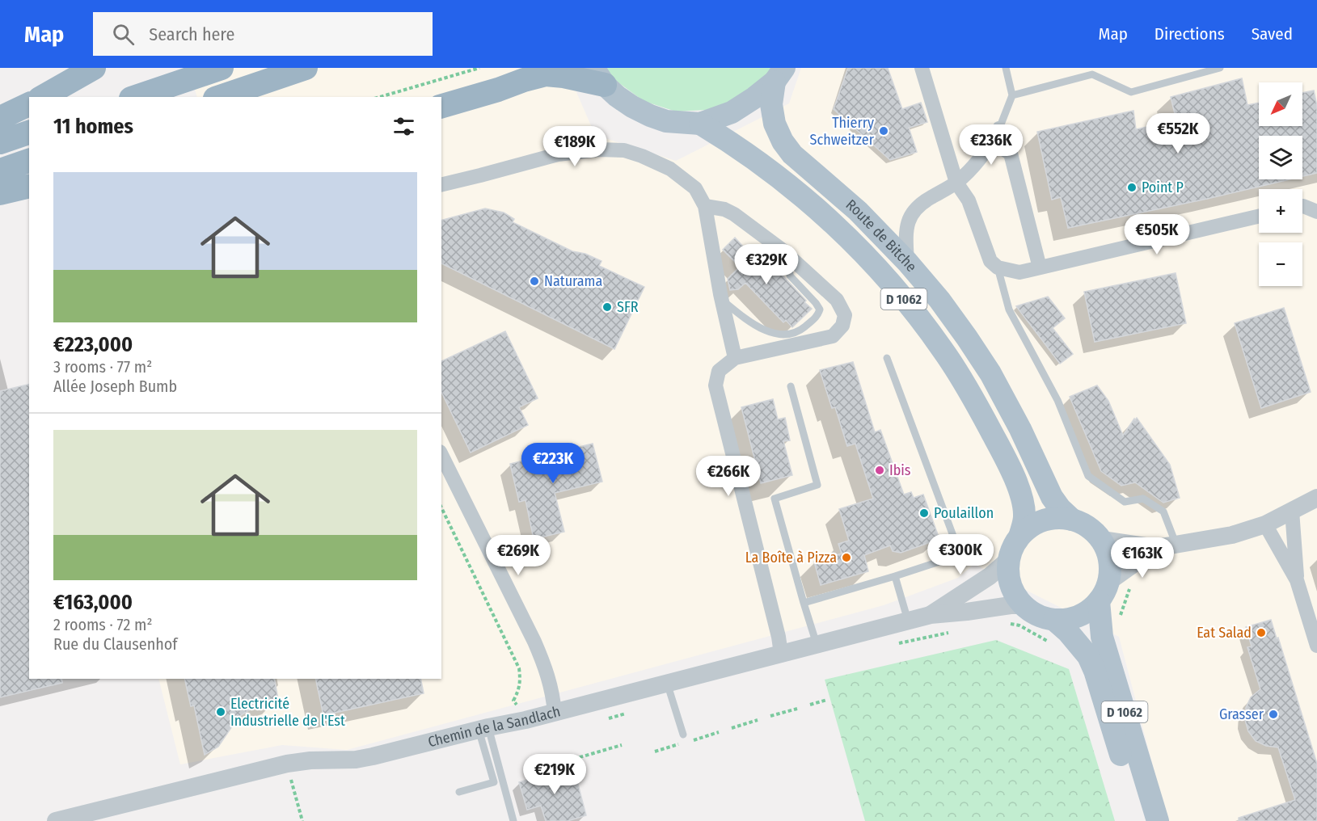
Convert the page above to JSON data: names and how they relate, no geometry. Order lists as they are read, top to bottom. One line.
{"streets":{"main road":["Route de Bitche","D 1062"],"street":["Chemin de la Sandlach"]},"crossings":[["Route de Bitche","D 1062"],["Route de Bitche","Chemin de la Sandlach"],["D 1062","Chemin de la Sandlach"]],"places":["Thierry Schweitzer","Point P","Naturama","SFR","Ibis","Poulaillon","La Boîte à Pizza","Eat Salad","Electricité Industrielle de l'Est","Grasser"],"north":"bottom left","page":{"header":"Map","search":"Search here","nav":["Map","Directions","Saved"],"map_buttons":["+","−"],"heading":"11 homes","price":["€552K","€236K","€189K","€505K","€329K","€223K","€266K","€300K","€269K","€163K","€219K"],"list":[{"name":"€223,000","note":"3 rooms · 77 m² · Allée Joseph Bumb"},{"name":"€163,000","note":"2 rooms · 72 m² · Rue du Clausenhof"}]}}
